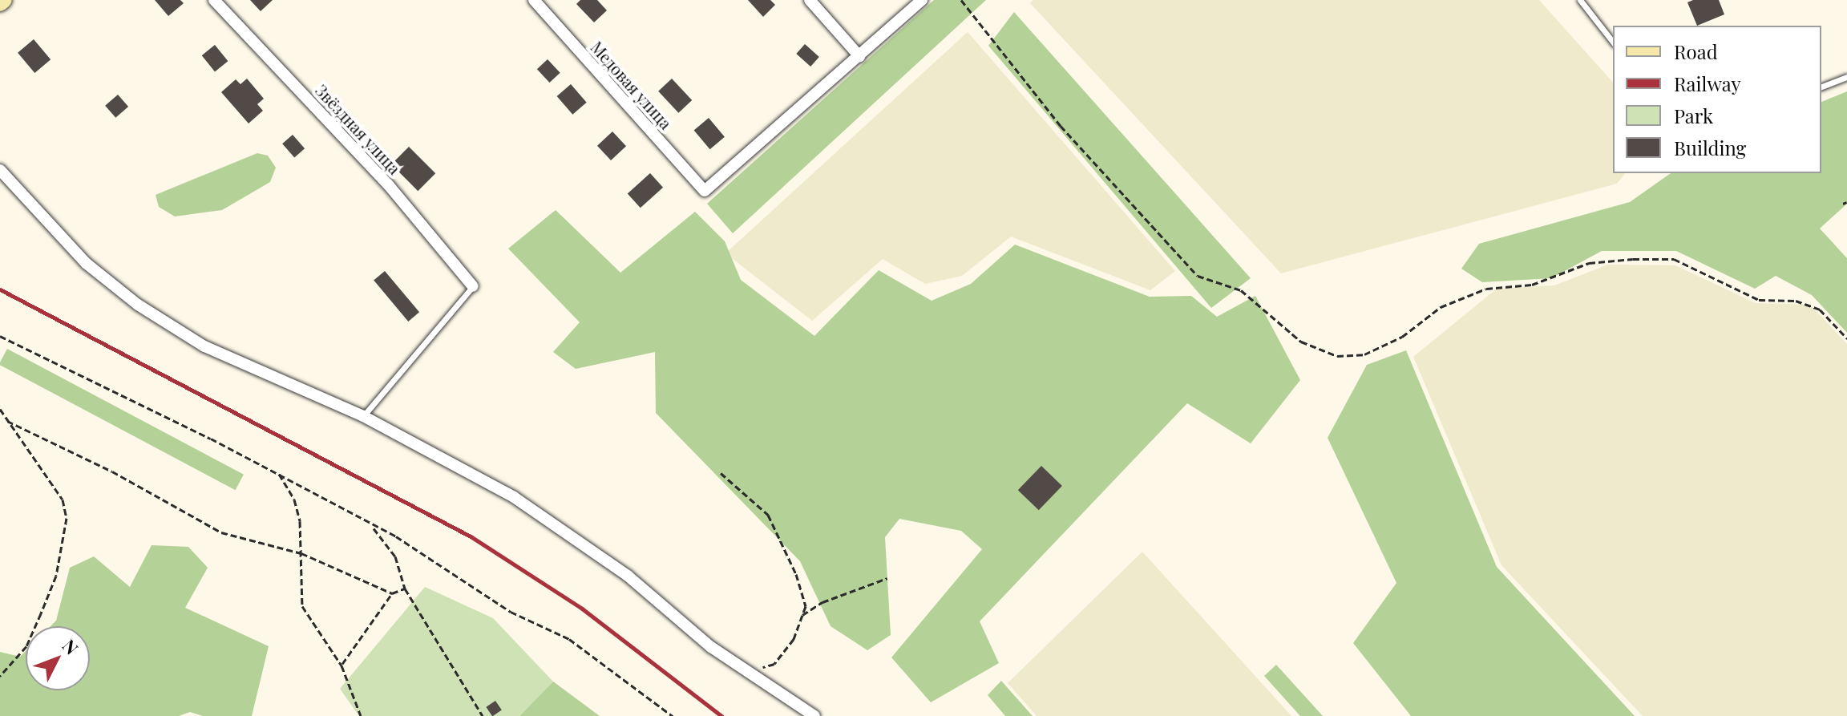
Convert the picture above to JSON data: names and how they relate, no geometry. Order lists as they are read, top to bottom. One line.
{"streets":{"street":["Медовая улица","Звёздная улица"]},"legend":["Road","Railway","Park","Building"],"north":"top right"}
